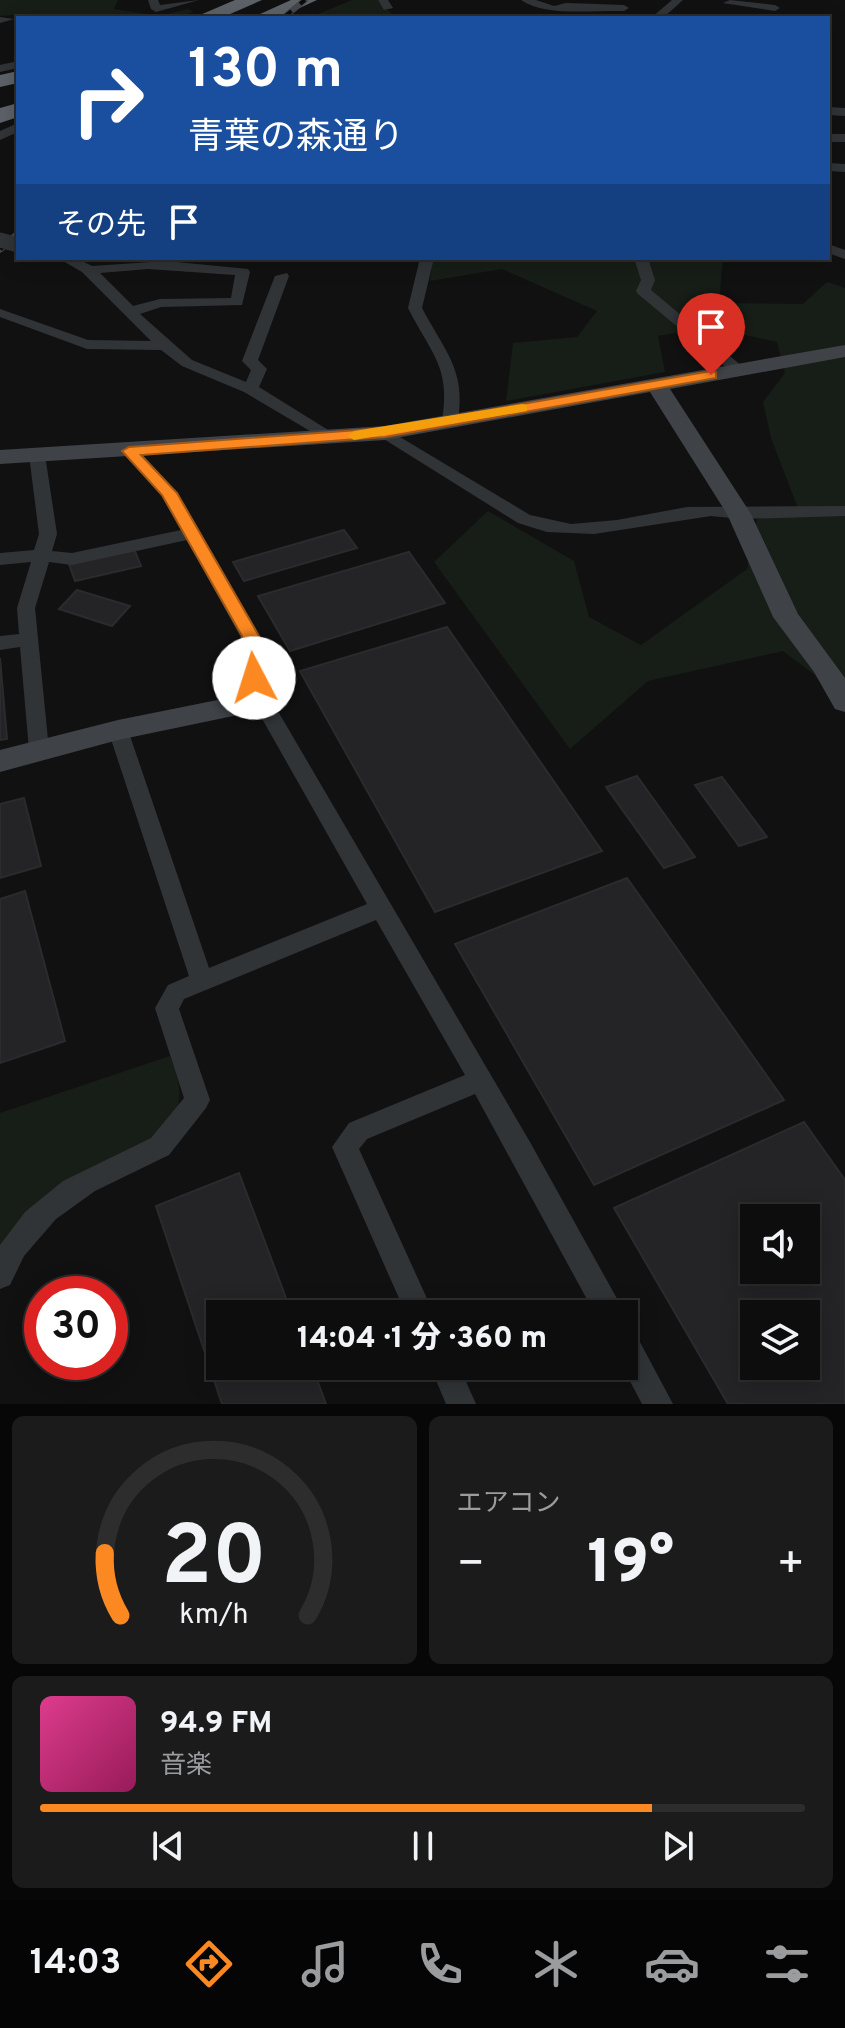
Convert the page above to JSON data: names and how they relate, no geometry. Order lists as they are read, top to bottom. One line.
{"page":{"turn":["130 m","青葉の森通り"],"then":"その先","limit":"30","trip":"14:04 · 1 分 · 360 m","tile":"エアコン","heat":["−","19°","+"],"song":["94.9 FM","音楽"],"tabs":"14:03","gauge":["20","km/h"]}}
